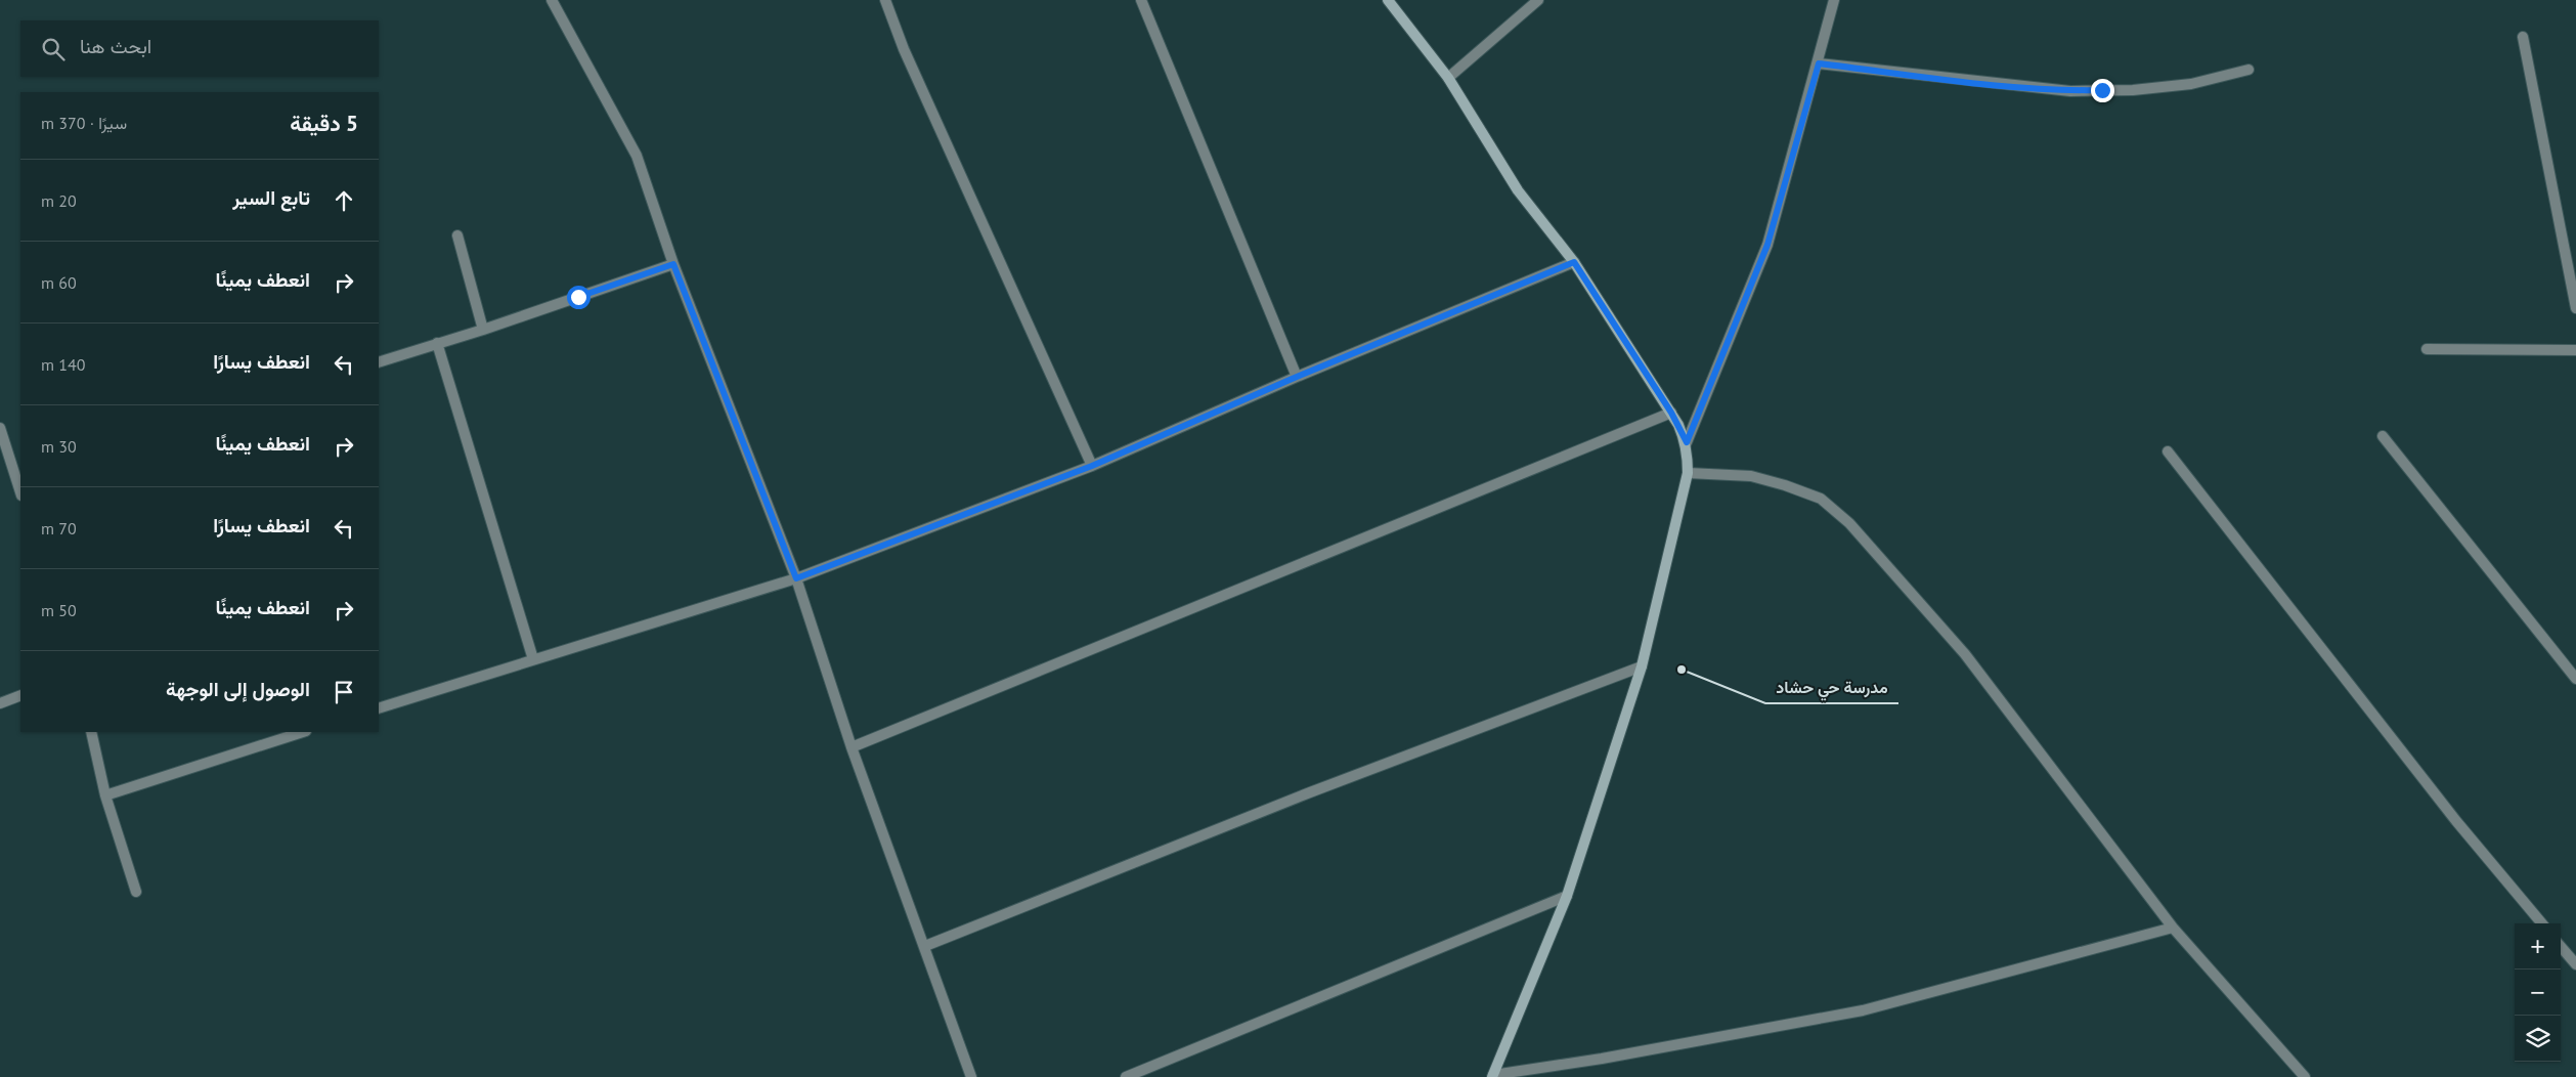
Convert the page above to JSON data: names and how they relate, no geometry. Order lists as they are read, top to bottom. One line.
{"places":["مدرسة حي حشاد"],"page":{"search":"ابحث هنا","heading":["5 دقيقة","سيرًا · 370 m"],"list":[["تابع السير","20 m"],["انعطف يمينًا","60 m"],["انعطف يسارًا","140 m"],["انعطف يمينًا","30 m"],["انعطف يسارًا","70 m"],["انعطف يمينًا","50 m"],"الوصول إلى الوجهة"],"map_buttons":["+","−"]}}
